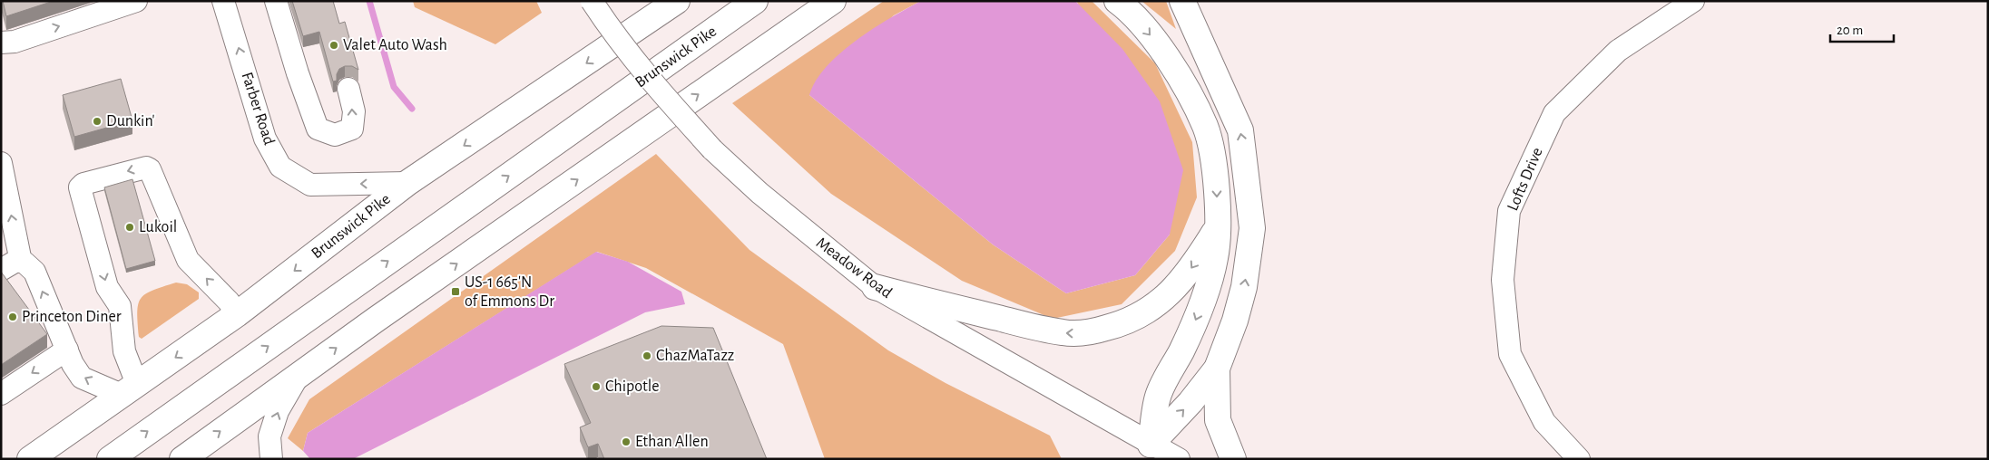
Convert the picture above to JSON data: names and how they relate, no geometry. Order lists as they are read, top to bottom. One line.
{"streets":{"highway":["Brunswick Pike"],"street":["Farber Road","Lofts Drive","Meadow Road"]},"crossings":[["Brunswick Pike","Farber Road"]],"one_way":["Farber Road"],"places":{"other":["Valet Auto Wash","Dunkin'","Lukoil","Princeton Diner","ChazMaTazz","Chipotle","Ethan Allen"],"transit":["US-1 665'N of Emmons Dr"]},"scale_bar":"20 m"}
